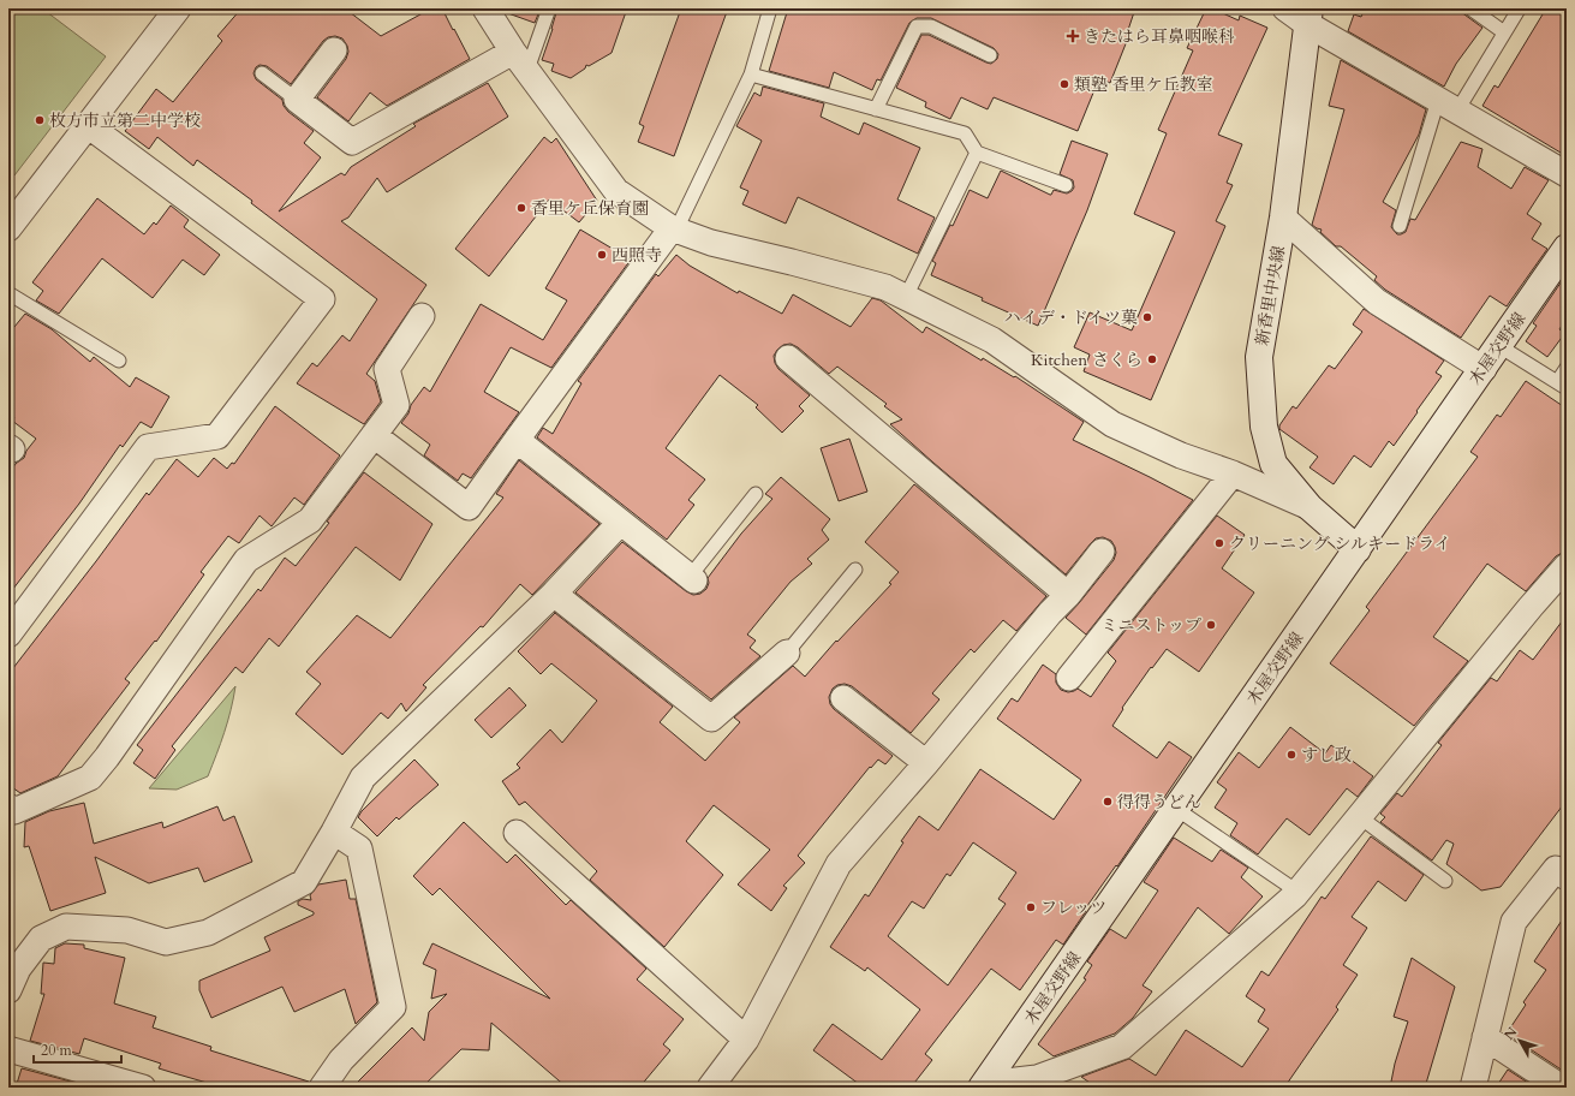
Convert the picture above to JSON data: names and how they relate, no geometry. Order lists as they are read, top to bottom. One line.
{"streets":{"main road":["新香里中央線","木屋交野線"]},"crossings":[["新香里中央線","木屋交野線"]],"places":{"health":["きたはら耳鼻咽喉科"],"other":["類塾 香里ケ丘教室","枚方市立第二中学校","香里ケ丘保育園","西照寺","ハイデ・ドイツ菓","Kitchen さくら","クリーニング シルキードライ","ミニストップ","すし政","得得うどん","フレッツ"]},"scale_bar":"20 m","north":"top left"}
